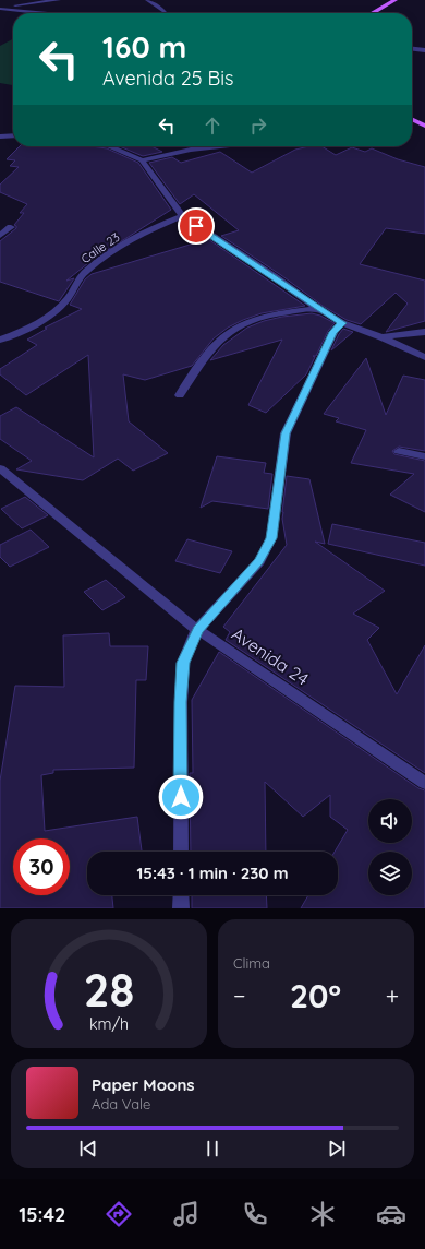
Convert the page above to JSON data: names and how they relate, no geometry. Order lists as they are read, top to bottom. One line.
{"streets":{"street":["Calle 23","Avenida 24"]},"page":{"turn":["160 m","Avenida 25 Bis"],"limit":"30","trip":"15:43 · 1 min · 230 m","tile":"Clima","heat":["−","20°","+"],"song":["Paper Moons","Ada Vale"],"tabs":"15:42","gauge":["28","km/h"]}}
